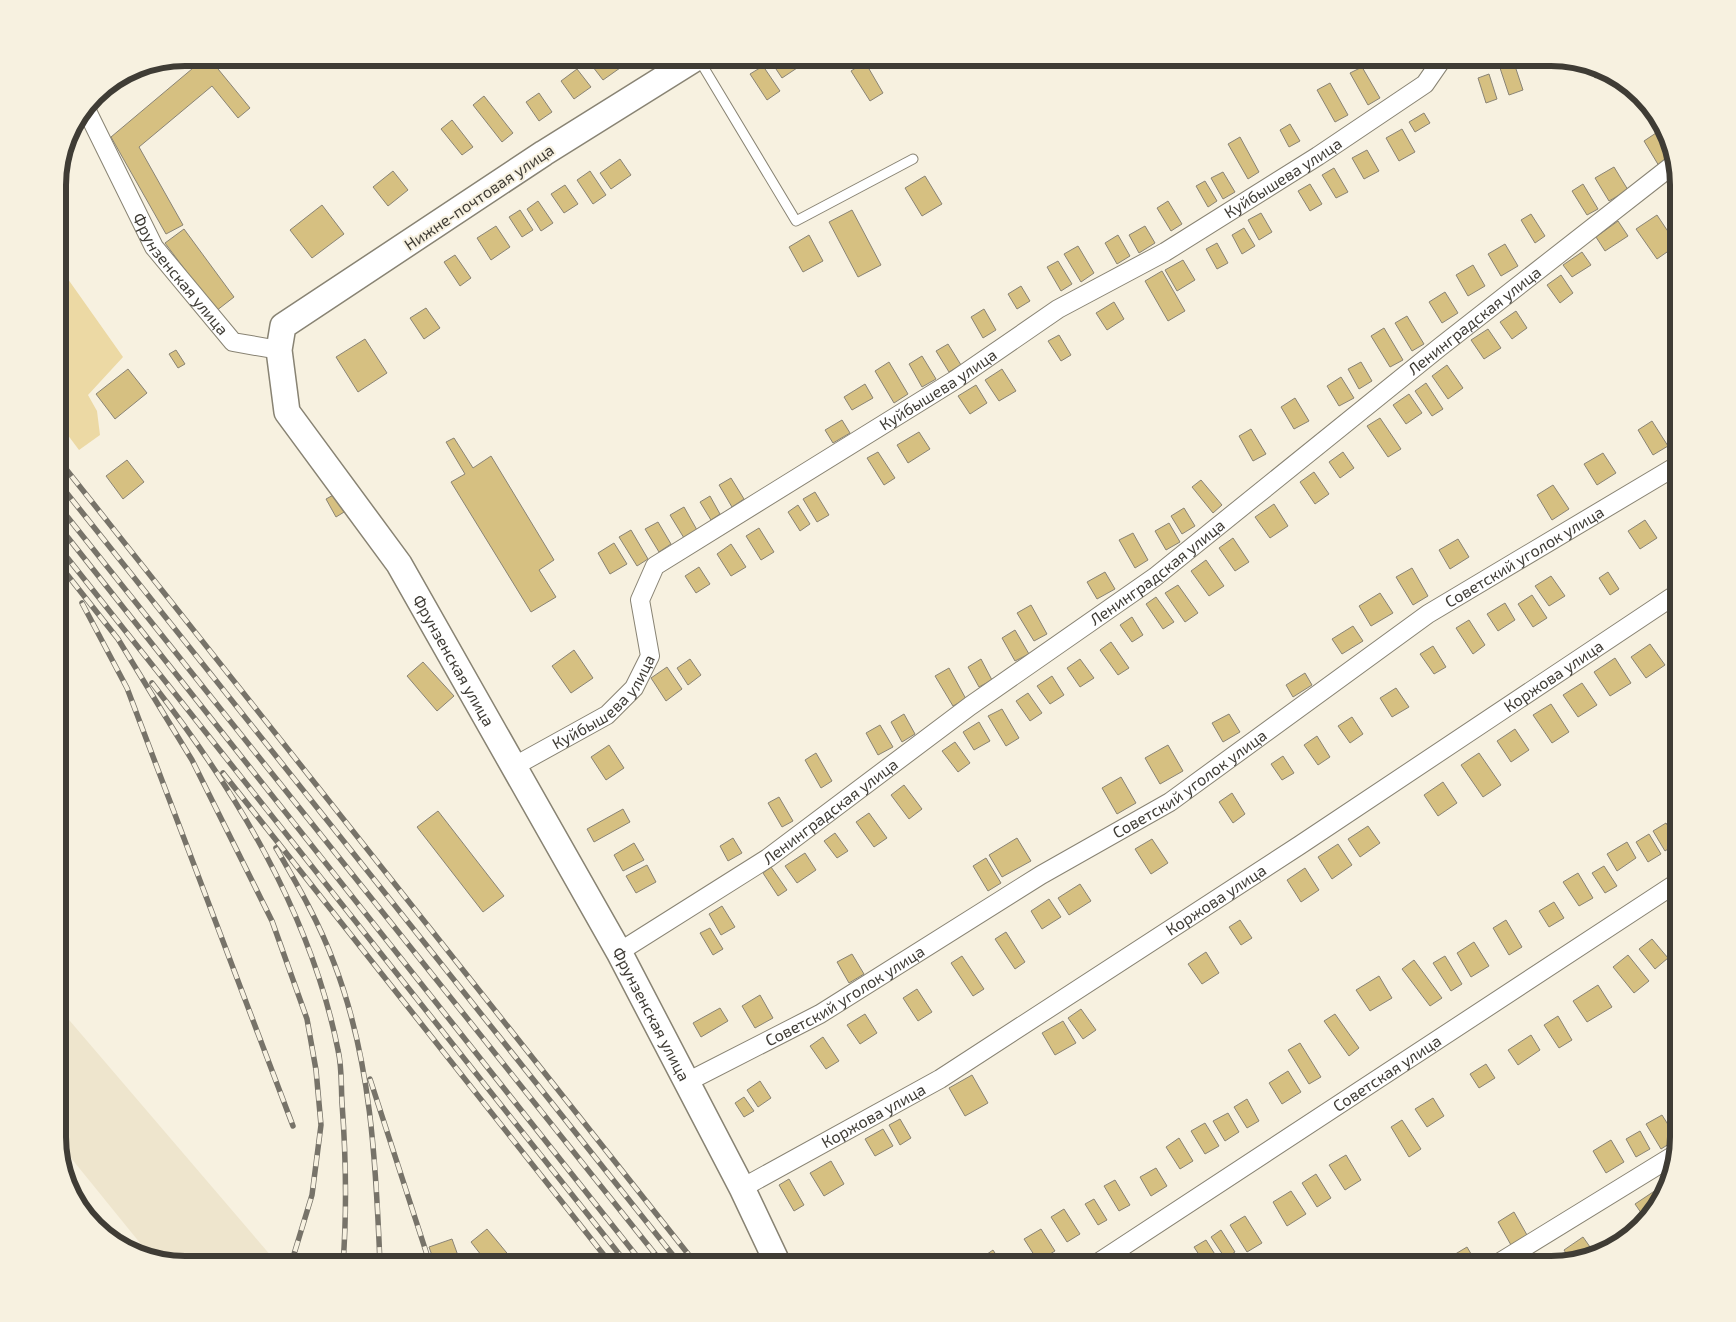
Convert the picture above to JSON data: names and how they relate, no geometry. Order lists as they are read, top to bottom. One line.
{"streets":{"street":["Куйбышева улица","Нижне-почтовая улица","Фрунзенская улица","Ленинградская улица","Советский уголок улица","Коржова улица","Советская улица"]},"crossings":[["Куйбышева улица","Фрунзенская улица"],["Нижне-почтовая улица","Фрунзенская улица"],["Фрунзенская улица","Ленинградская улица"],["Фрунзенская улица","Советский уголок улица"],["Фрунзенская улица","Коржова улица"]]}
